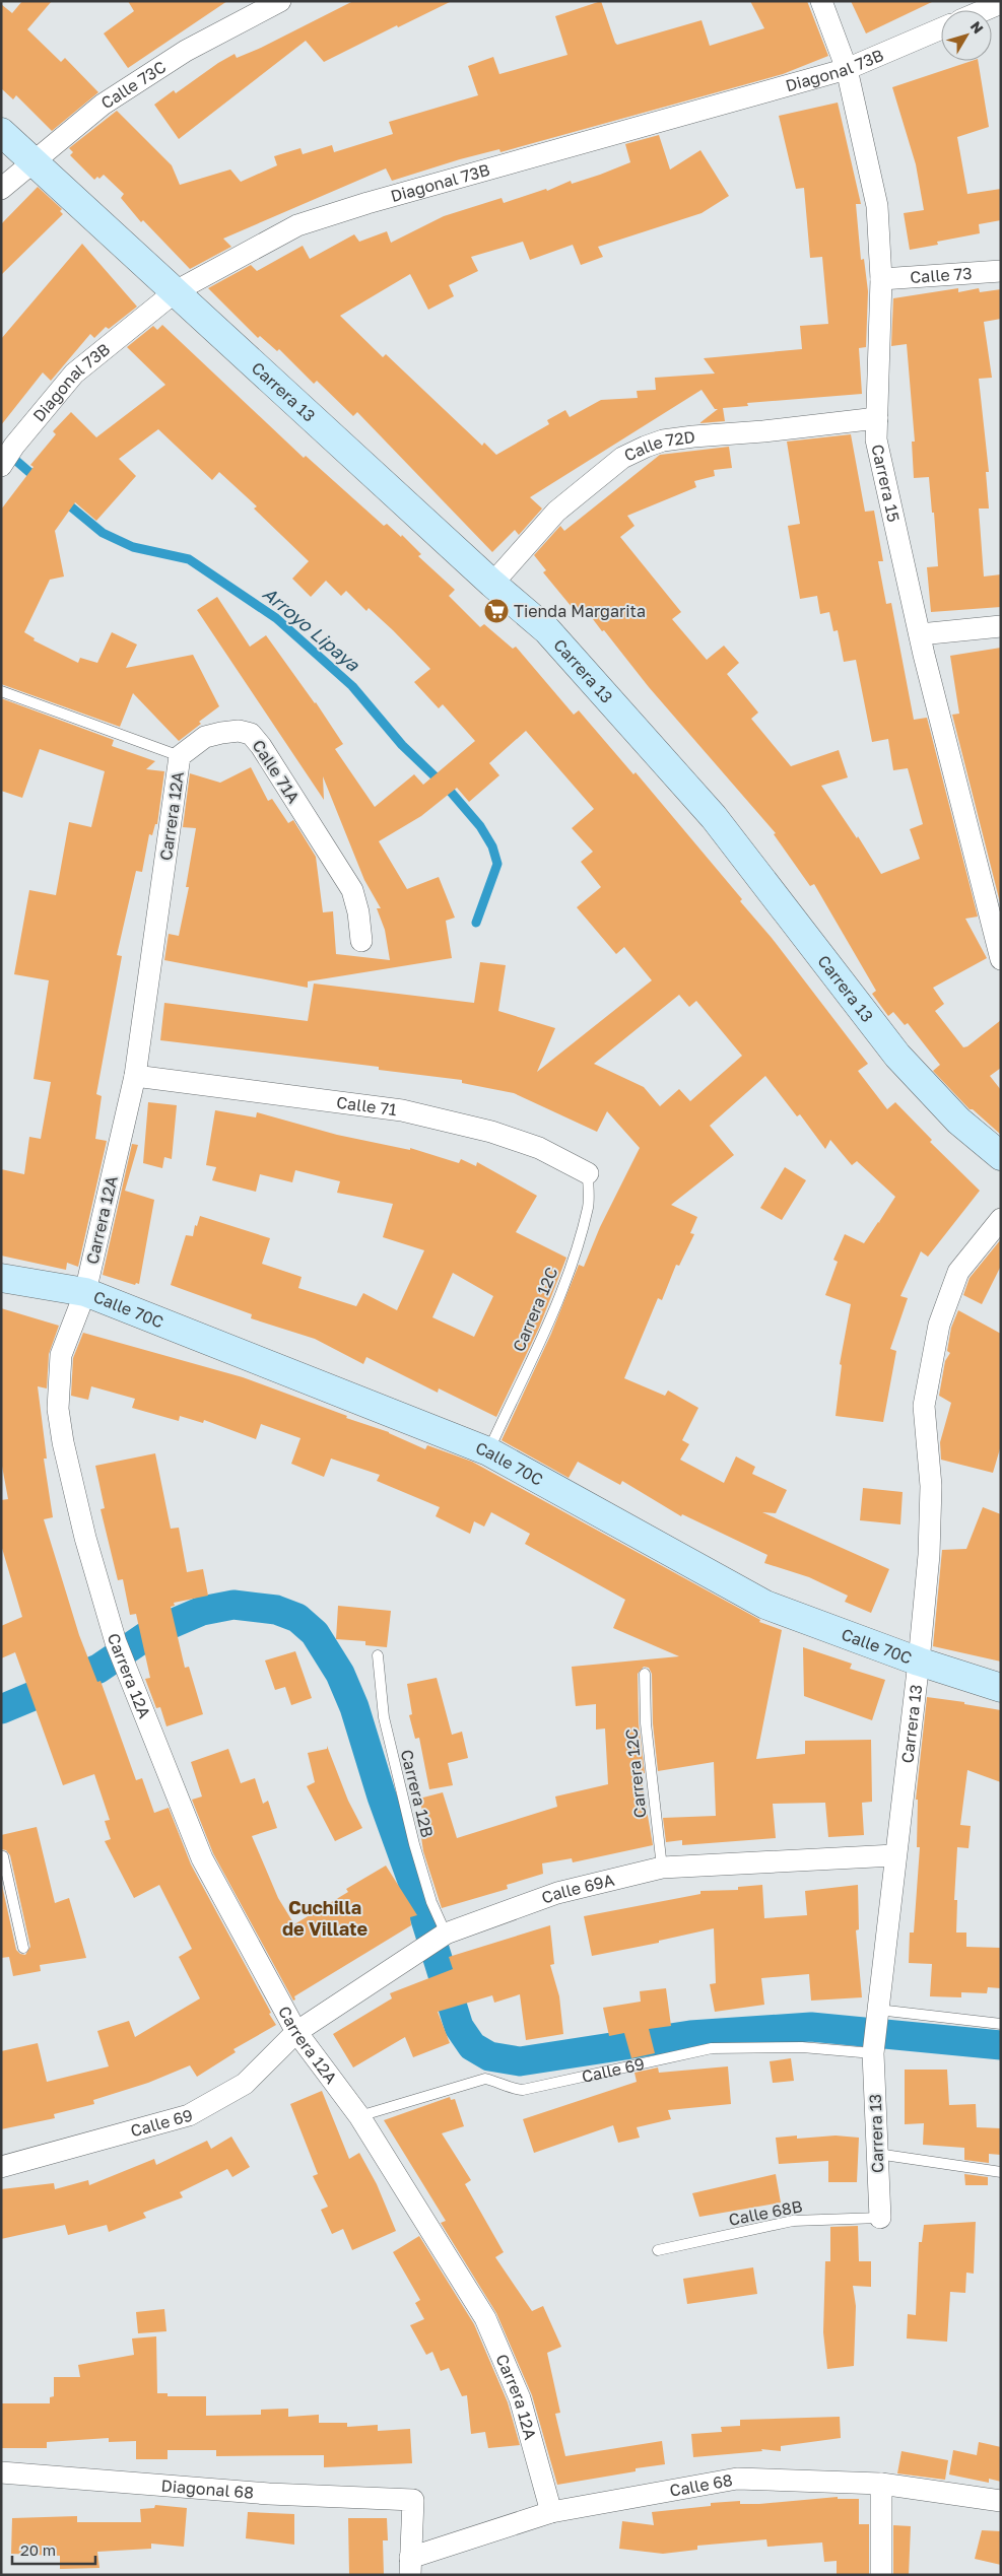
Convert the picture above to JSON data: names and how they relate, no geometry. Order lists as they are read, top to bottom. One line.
{"streets":{"street":["Diagonal 73B","Calle 73C","Calle 73","Carrera 13","Calle 72D","Carrera 15","Calle 71A","Carrera 12A","Calle 71","Calle 70C","Calle 69A","Calle 69","Calle 68","Diagonal 68"],"lane":["Carrera 12C","Carrera 12B","Calle 68B"]},"crossings":[["Diagonal 73B","Carrera 13"],["Diagonal 73B","Carrera 15"],["Calle 73C","Carrera 13"],["Calle 73","Carrera 15"],["Carrera 13","Calle 72D"],["Carrera 13","Calle 70C"],["Carrera 13","Calle 69A"],["Carrera 13","Calle 69"],["Carrera 13","Calle 68B"],["Calle 72D","Carrera 15"],["Calle 71A","Carrera 12A"],["Carrera 12A","Calle 71"],["Carrera 12A","Calle 70C"],["Carrera 12A","Calle 69A"],["Carrera 12A","Calle 69"],["Carrera 12A","Calle 68"],["Calle 71","Carrera 12C"],["Calle 70C","Carrera 12C"],["Carrera 12C","Calle 69A"],["Carrera 12B","Calle 69A"],["Calle 69A","Calle 69"],["Calle 68","Diagonal 68"]],"districts":["Cuchilla de Villate"],"water":["Arroyo Lipaya"],"places":{"supermarket":["Tienda Margarita"]},"scale_bar":"20 m","north":"top right"}
